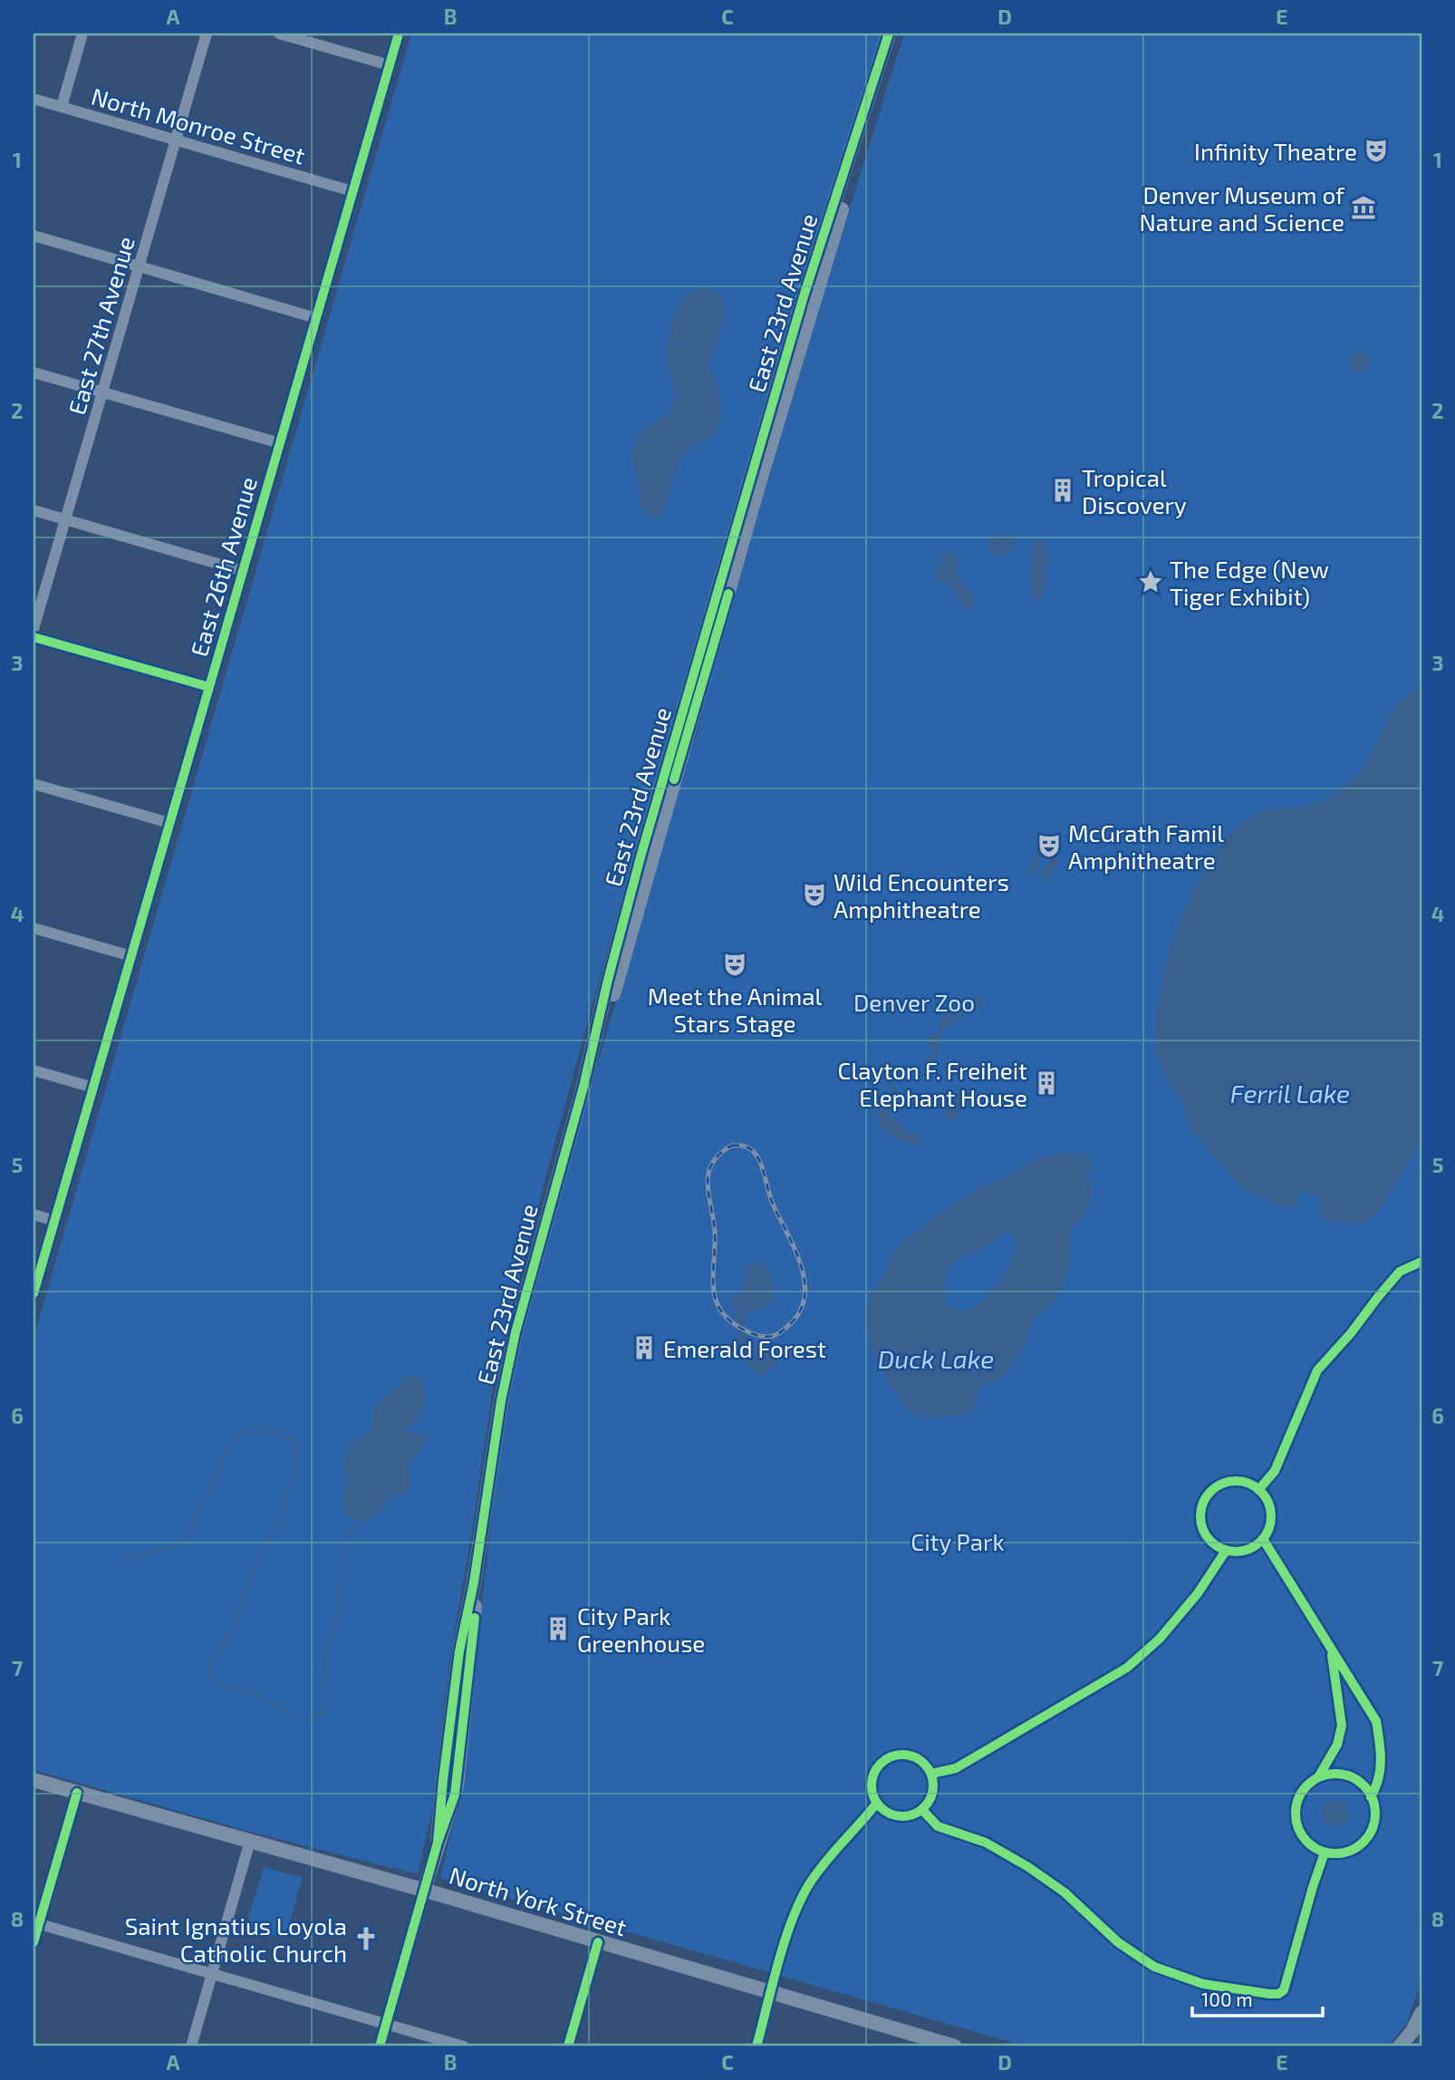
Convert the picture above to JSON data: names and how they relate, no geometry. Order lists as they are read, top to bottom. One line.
{"streets":{"main road":["East 23rd Avenue","North York Street"],"street":["North Monroe Street","East 27th Avenue","East 26th Avenue"]},"crossings":[["North Monroe Street","East 27th Avenue"],["North Monroe Street","East 26th Avenue"],["East 23rd Avenue","North York Street"]],"water":["Ferril Lake","Duck Lake"],"parks":["Denver Zoo","City Park"],"places":{"theatre":["Infinity Theatre","McGrath Famil Amphitheatre","Wild Encounters Amphitheatre","Meet the Animal Stars Stage"],"museum":["Denver Museum of Nature and Science"],"building":["Tropical Discovery","Clayton F. Freiheit Elephant House","Emerald Forest","City Park Greenhouse"],"place":["The Edge (New Tiger Exhibit)"],"church":["Saint Ignatius Loyola Catholic Church"]},"scale_bar":"100 m","grid":{"columns":["A","B","C","D","E"],"rows":["1","2","3","4","5","6","7","8"]}}
